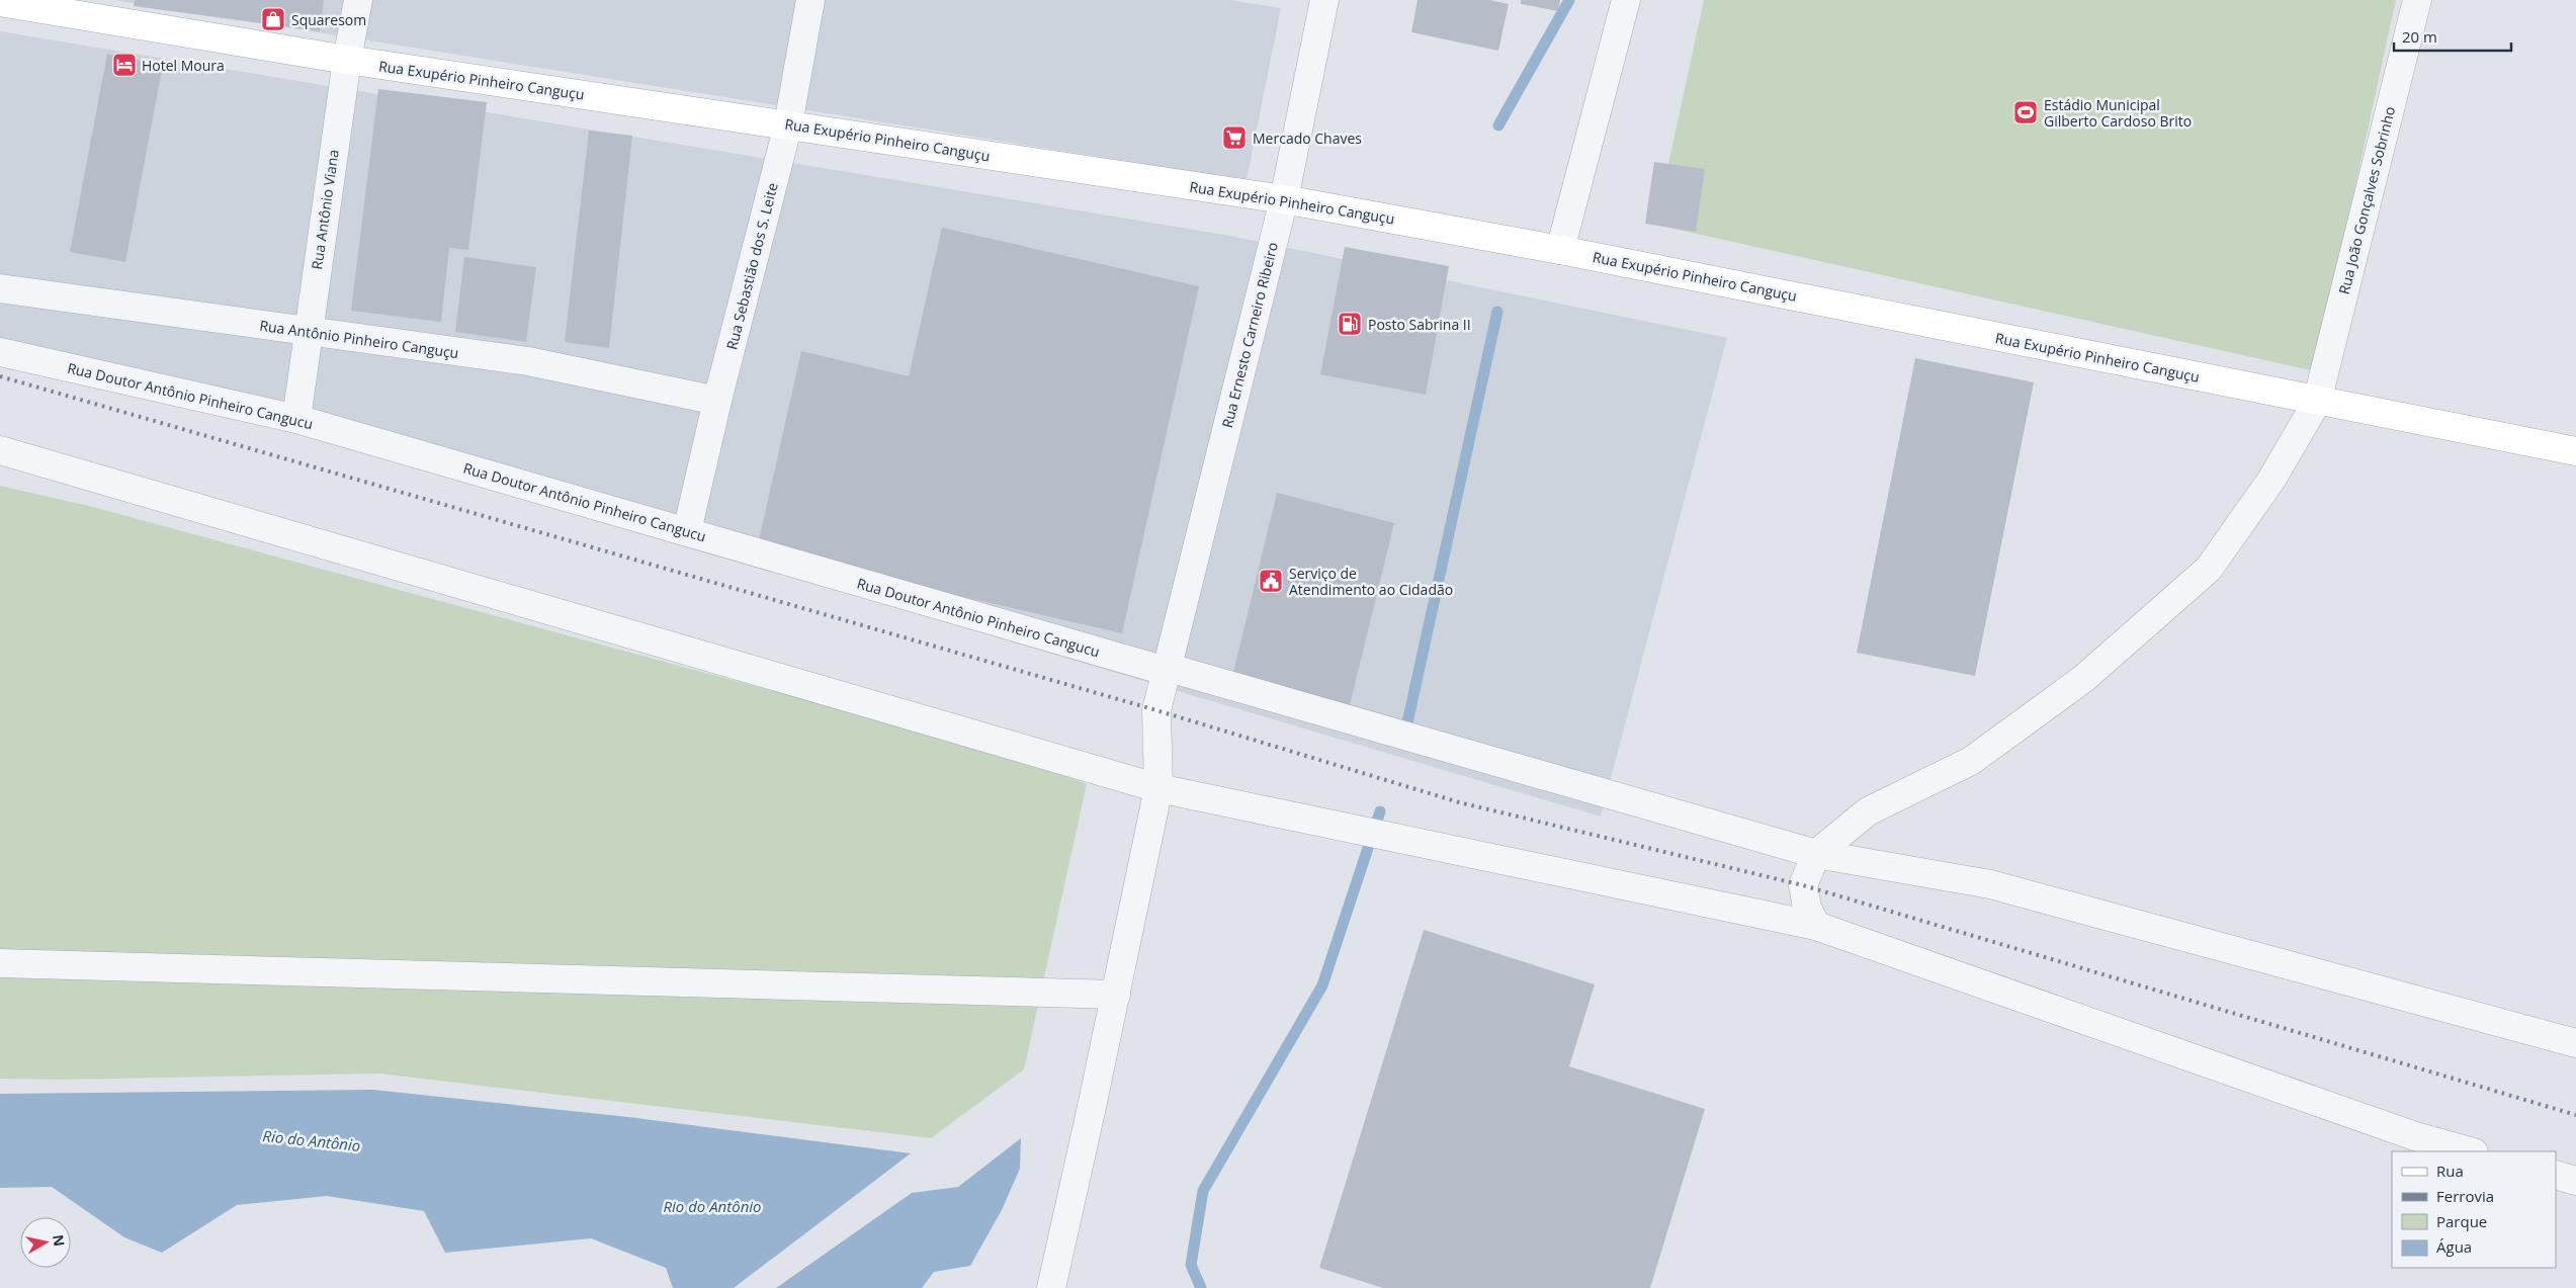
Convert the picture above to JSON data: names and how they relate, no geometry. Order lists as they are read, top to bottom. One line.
{"streets":{"main road":["Rua Exupério Pinheiro Canguçu"],"street":["Rua João Gonçalves Sobrinho","Rua Antônio Viana","Rua Sebastião dos S. Leite","Rua Ernesto Carneiro Ribeiro","Rua Antônio Pinheiro Canguçu","Rua Doutor Antônio Pinheiro Cangucu"]},"crossings":[["Rua Exupério Pinheiro Canguçu","Rua João Gonçalves Sobrinho"],["Rua Exupério Pinheiro Canguçu","Rua Antônio Viana"],["Rua Exupério Pinheiro Canguçu","Rua Sebastião dos S. Leite"],["Rua Exupério Pinheiro Canguçu","Rua Ernesto Carneiro Ribeiro"],["Rua João Gonçalves Sobrinho","Rua Doutor Antônio Pinheiro Cangucu"],["Rua Antônio Viana","Rua Antônio Pinheiro Canguçu"],["Rua Antônio Viana","Rua Doutor Antônio Pinheiro Cangucu"],["Rua Sebastião dos S. Leite","Rua Antônio Pinheiro Canguçu"],["Rua Sebastião dos S. Leite","Rua Doutor Antônio Pinheiro Cangucu"],["Rua Ernesto Carneiro Ribeiro","Rua Doutor Antônio Pinheiro Cangucu"]],"water":["Rio do Antônio"],"places":{"shop":["Squaresom"],"hotel":["Hotel Moura"],"sports":["Estádio Municipal Gilberto Cardoso Brito"],"supermarket":["Mercado Chaves"],"fuel station":["Posto Sabrina II"],"public building":["Serviço de Atendimento ao Cidadão"]},"legend":["Rua","Ferrovia","Parque","Água"],"scale_bar":"20 m","north":"right"}
